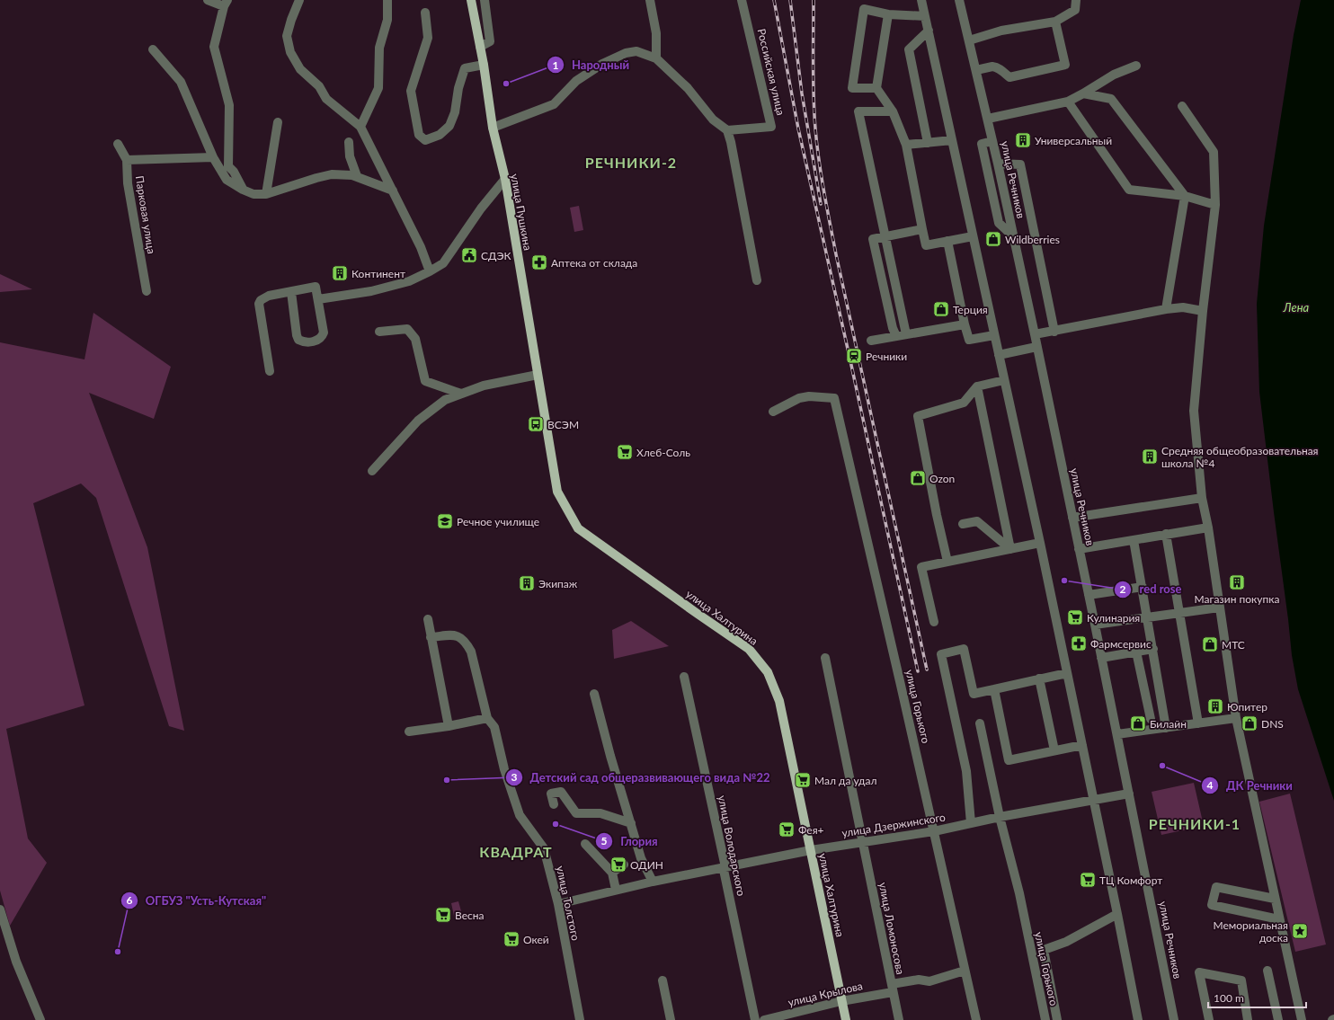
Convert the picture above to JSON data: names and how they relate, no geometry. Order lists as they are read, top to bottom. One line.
{"streets":{"main road":["улица Пушкина","улица Халтурина"],"street":["Российская улица","улица Речников","Парковая улица","улица Горького","улица Дзержинского","улица Володарского","улица Толстого","улица Ломоносова","улица Крылова"]},"crossings":[["улица Речников","улица Дзержинского"],["улица Пушкина","улица Халтурина"],["улица Халтурина","улица Дзержинского"],["улица Халтурина","улица Крылова"],["улица Горького","улица Дзержинского"],["улица Горького","улица Крылова"],["улица Дзержинского","улица Володарского"],["улица Дзержинского","улица Толстого"],["улица Дзержинского","улица Ломоносова"],["улица Ломоносова","улица Крылова"]],"districts":["РЕЧНИКИ-2","РЕЧНИКИ-1","КВАДРАТ"],"water":["Лена"],"places":{"other":["Народный","red rose","ДК Речники","Детский сад общеразвивающего вида №22","Глория","ОГБУЗ \"Усть-Кутская\""],"building":["Универсальный","Континент","Средняя общеобразовательная школа №4","Магазин покупка","Экипаж","Юпитер"],"shop":["Wildberries","Терция","Ozon","МТС","Билайн","DNS"],"public building":["СДЭК"],"pharmacy":["Аптека от склада","Фармсервис"],"station":["Речники"],"bus stop":["ВСЭМ"],"supermarket":["Хлеб-Соль","Кулинария","Мал да удал","Фея+","ОДИН","ТЦ Комфорт","Весна","Окей"],"school or university":["Речное училище"],"place":["Мемориальная доска"]},"scale_bar":"100 m"}
